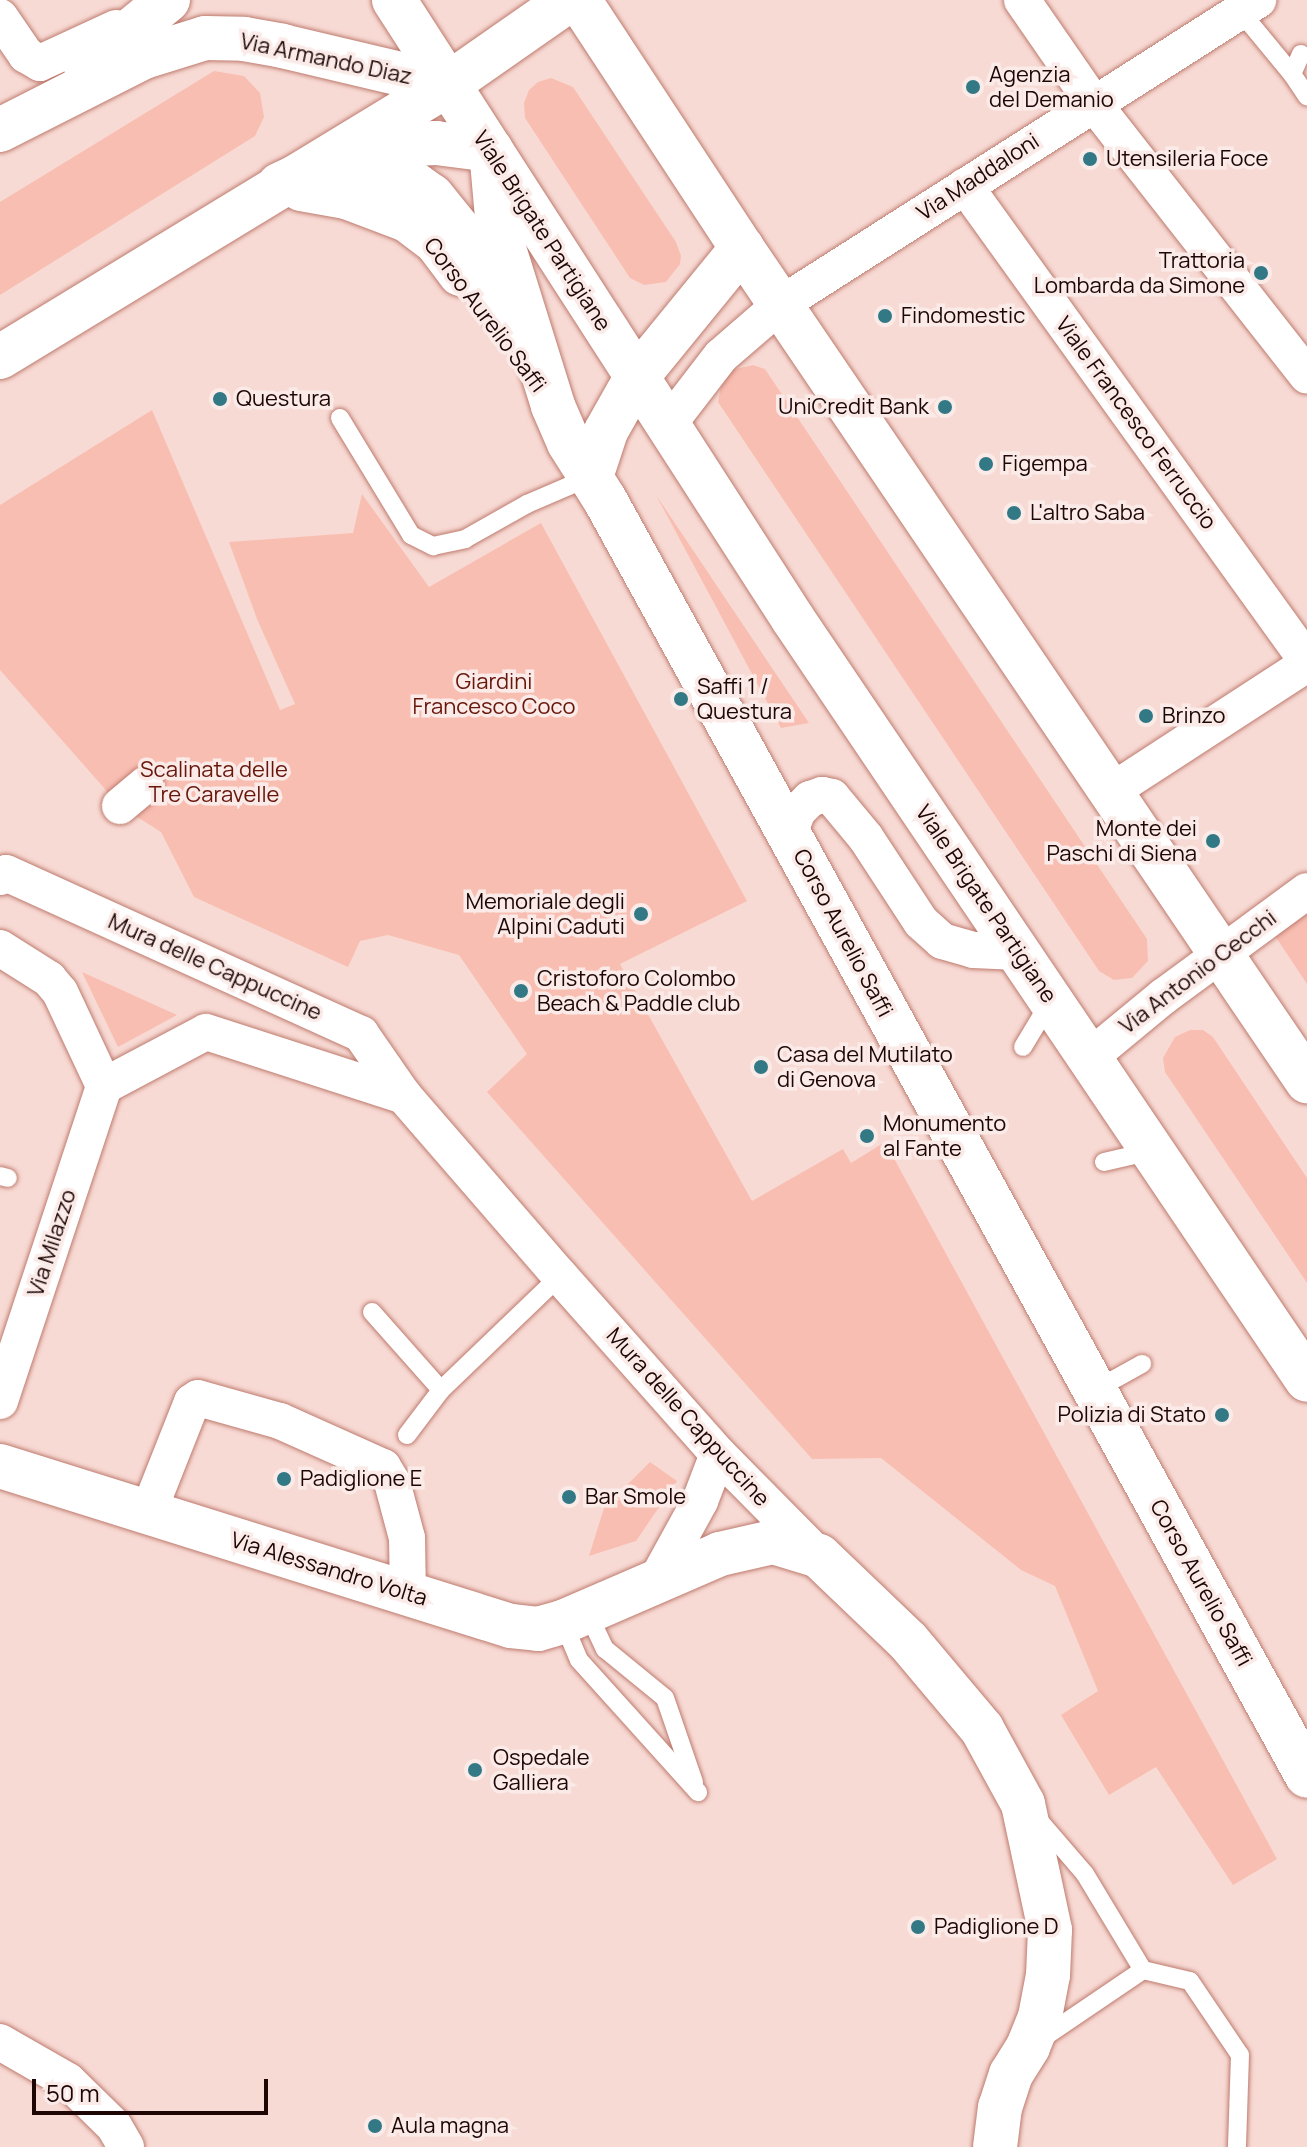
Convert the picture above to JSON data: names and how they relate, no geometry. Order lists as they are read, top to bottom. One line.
{"streets":{"main road":["Via Armando Diaz","Viale Brigate Partigiane","Corso Aurelio Saffi","Mura delle Cappuccine","Via Alessandro Volta"],"street":["Via Maddaloni","Viale Francesco Ferruccio","Via Antonio Cecchi","Via Milazzo"]},"crossings":[["Via Armando Diaz","Viale Brigate Partigiane"],["Via Armando Diaz","Corso Aurelio Saffi"],["Via Maddaloni","Viale Francesco Ferruccio"],["Viale Brigate Partigiane","Corso Aurelio Saffi"],["Viale Brigate Partigiane","Via Antonio Cecchi"],["Mura delle Cappuccine","Via Alessandro Volta"]],"parks":["Giardini Francesco Coco","Scalinata delle Tre Caravelle"],"places":["Agenzia del Demanio","Utensileria Foce","Trattoria Lombarda da Simone","Findomestic","Questura","UniCredit Bank","Figempa","L'altro Saba","Saffi 1 / Questura","Brinzo","Monte dei Paschi di Siena","Memoriale degli Alpini Caduti","Cristoforo Colombo Beach & Paddle club","Casa del Mutilato di Genova","Monumento al Fante","Polizia di Stato","Padiglione E","Bar Smole","Ospedale Galliera","Padiglione D","Aula magna"],"scale_bar":"50 m"}
